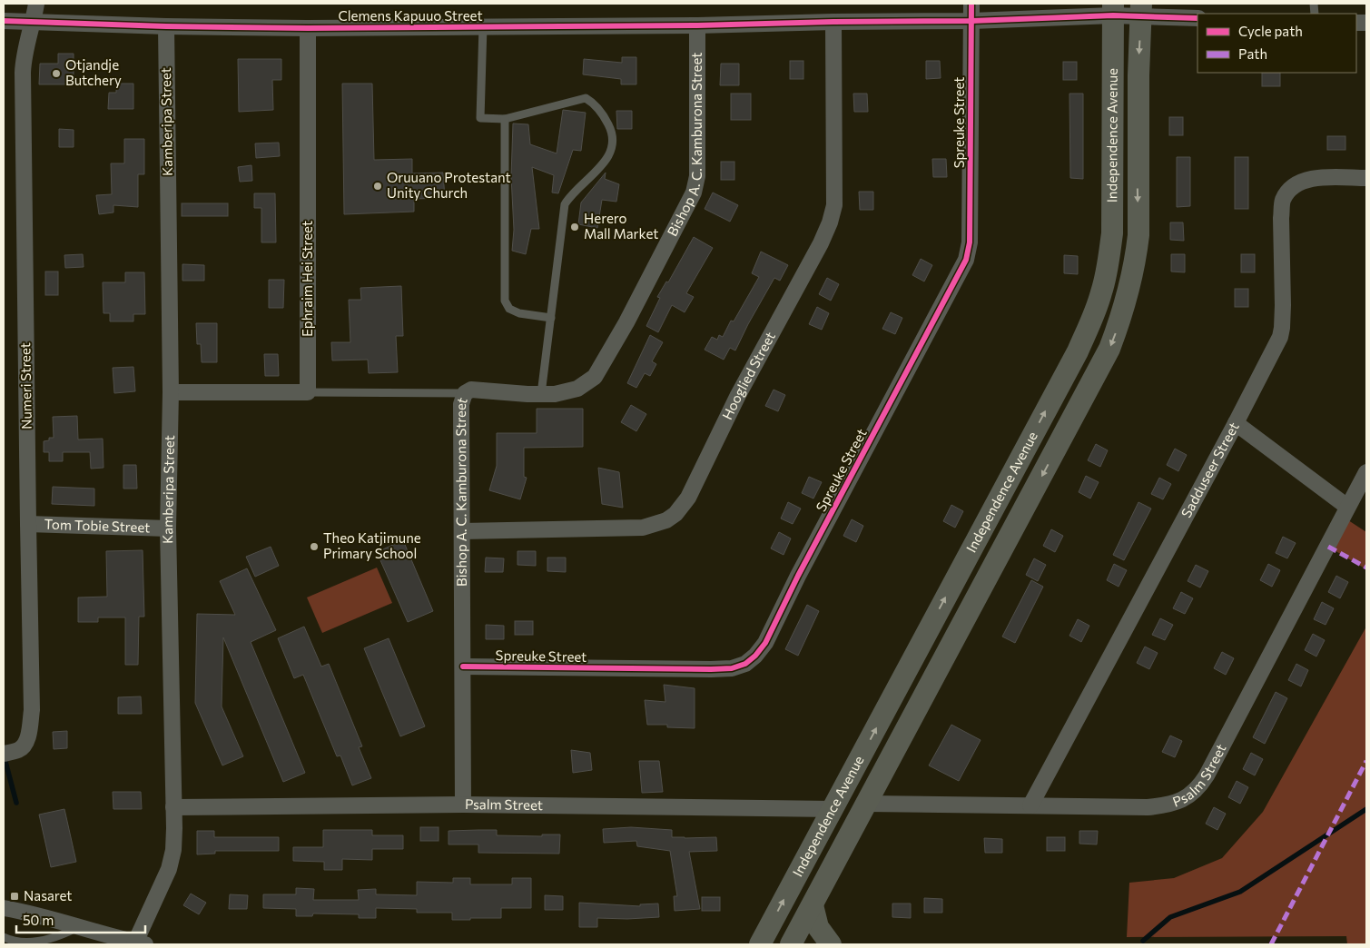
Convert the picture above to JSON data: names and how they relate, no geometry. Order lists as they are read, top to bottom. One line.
{"streets":{"main road":["Independence Avenue"],"street":["Clemens Kapuuo Street","Kamberipa Street","Spreuke Street","Bishop A. C. Kamburona Street","Ephraim Hei Street","Hooglied Street","Numeri Street","Sadduseer Street","Tom Tobie Street","Psalm Street"]},"crossings":[["Clemens Kapuuo Street","Kamberipa Street"],["Clemens Kapuuo Street","Spreuke Street"],["Clemens Kapuuo Street","Independence Avenue"],["Clemens Kapuuo Street","Bishop A. C. Kamburona Street"],["Clemens Kapuuo Street","Ephraim Hei Street"],["Clemens Kapuuo Street","Hooglied Street"],["Clemens Kapuuo Street","Numeri Street"],["Kamberipa Street","Tom Tobie Street"],["Kamberipa Street","Psalm Street"],["Spreuke Street","Bishop A. C. Kamburona Street"],["Independence Avenue","Psalm Street"],["Bishop A. C. Kamburona Street","Hooglied Street"],["Bishop A. C. Kamburona Street","Psalm Street"],["Numeri Street","Tom Tobie Street"],["Sadduseer Street","Psalm Street"]],"places":{"other":["Otjandje Butchery","Oruuano Protestant Unity Church","Herero Mall Market","Theo Katjimune Primary School"],"transit":["Nasaret"]},"legend":["Cycle path","Path"],"scale_bar":"50 m"}
